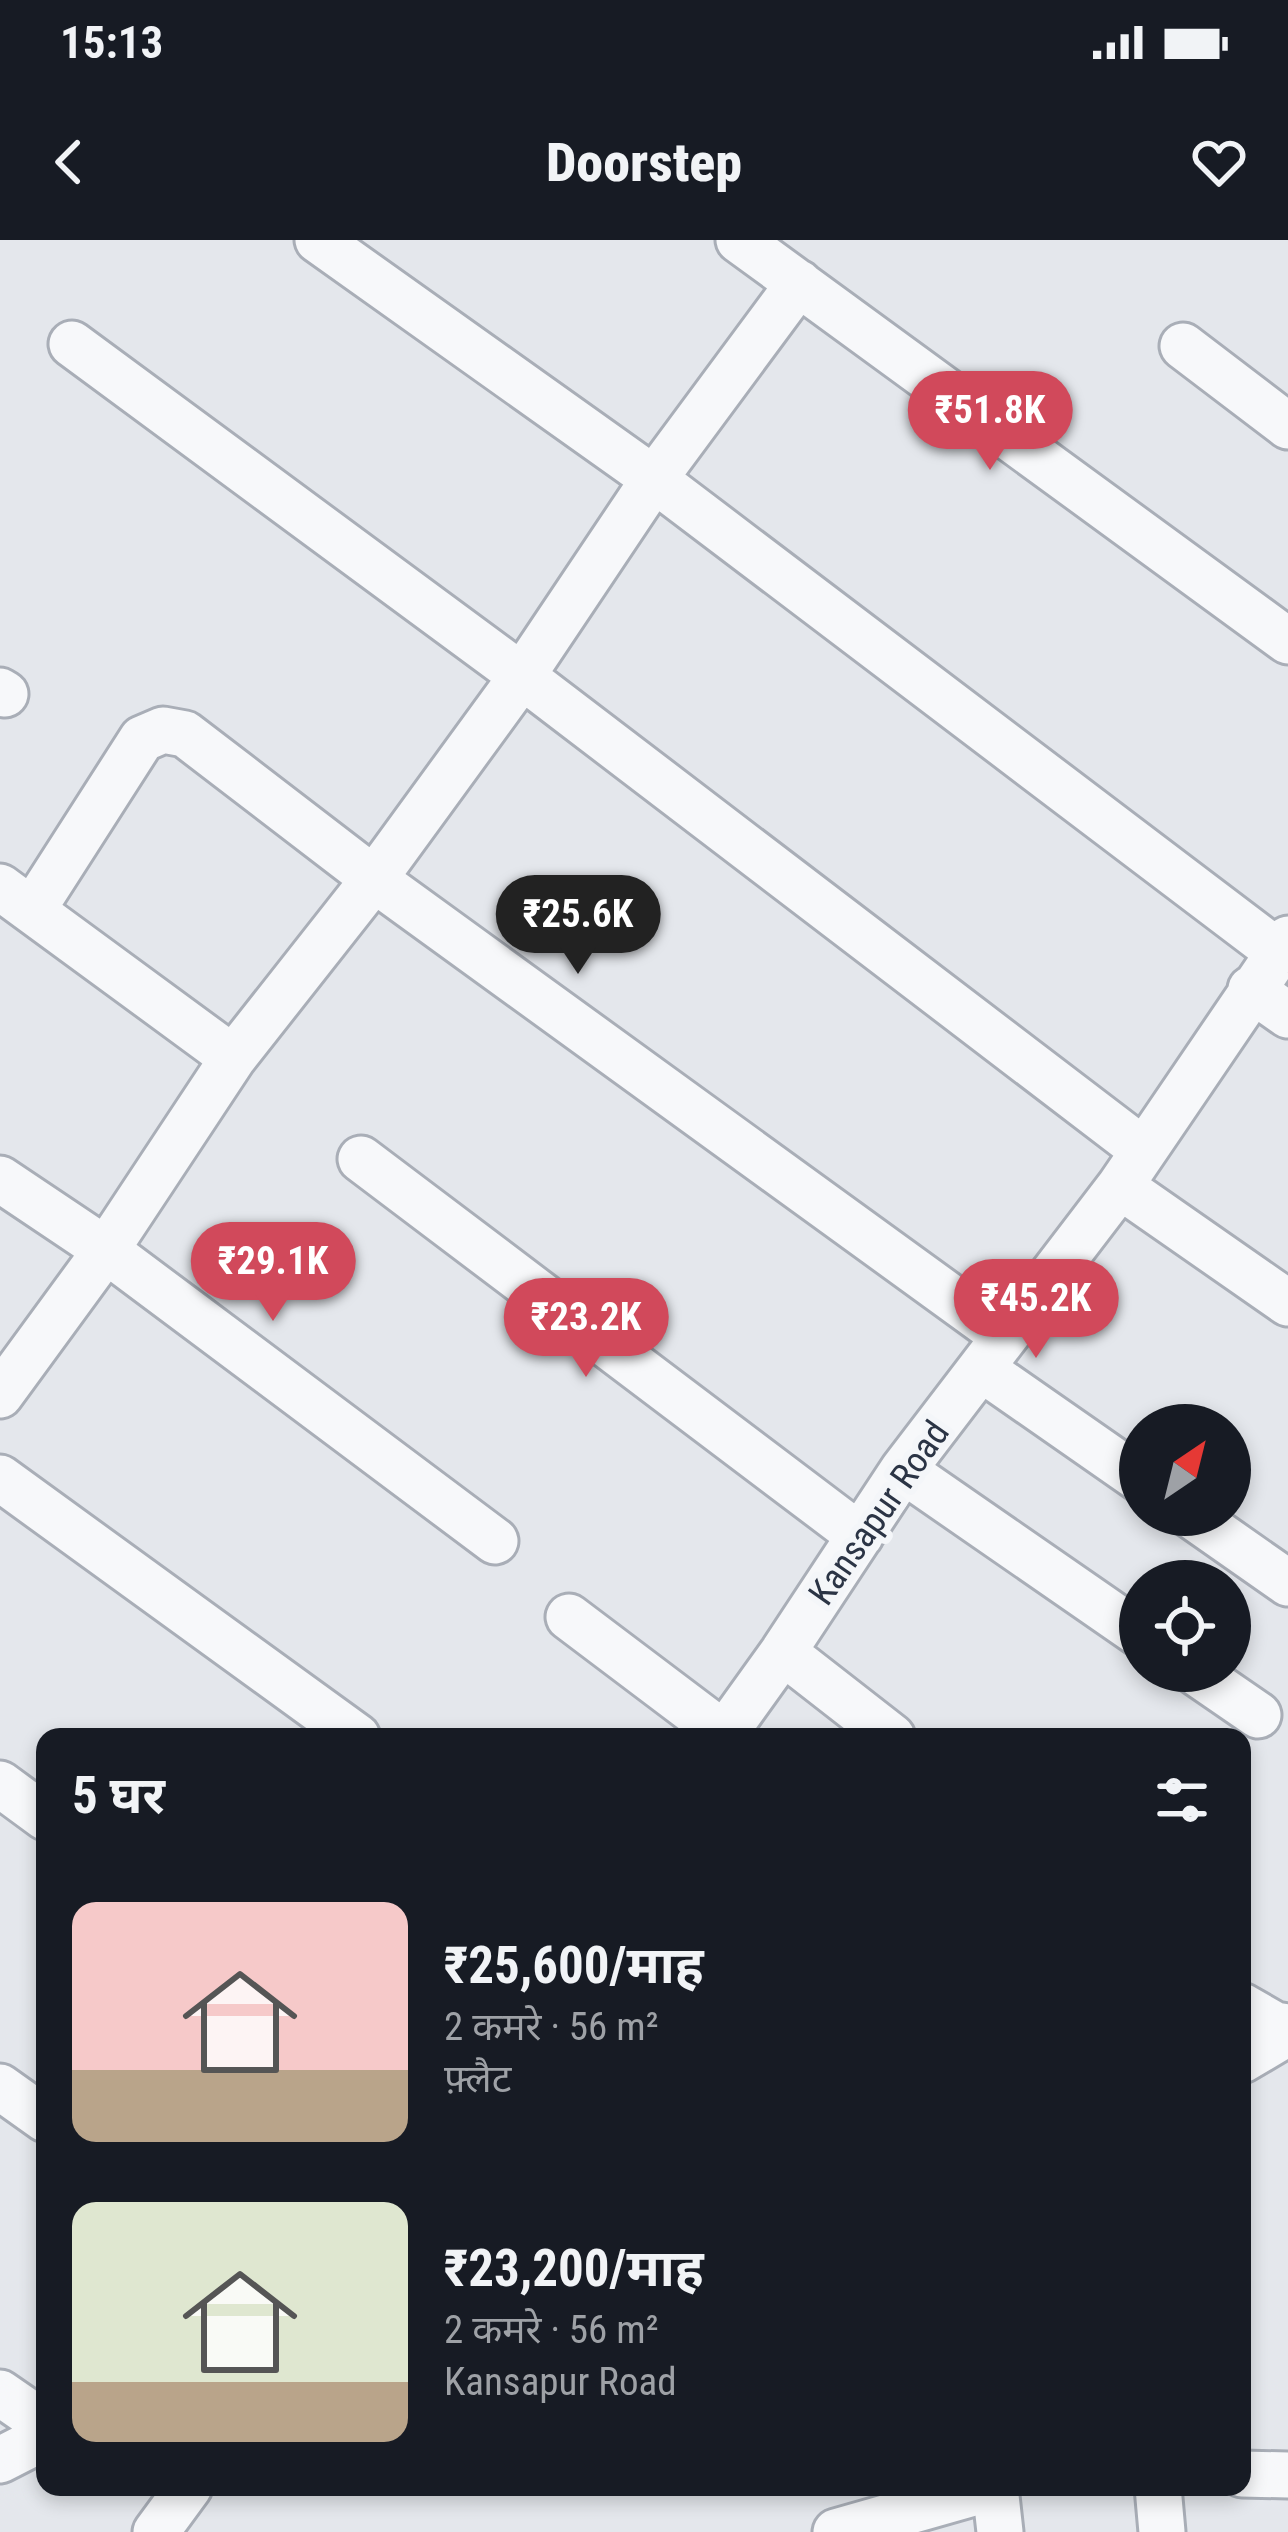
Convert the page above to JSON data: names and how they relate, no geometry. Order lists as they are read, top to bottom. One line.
{"streets":{"street":["Kansapur Road"]},"north":"top right","page":{"status":"15:13","header":"Doorstep","price":["₹51.8K","₹25.6K","₹29.1K","₹45.2K","₹23.2K"],"heading":"5 घर","list":[{"name":"₹25,600/माह","note":"2 कमरे · 56 m² · फ़्लैट"},{"name":"₹23,200/माह","note":"2 कमरे · 56 m² · Kansapur Road"}]}}
